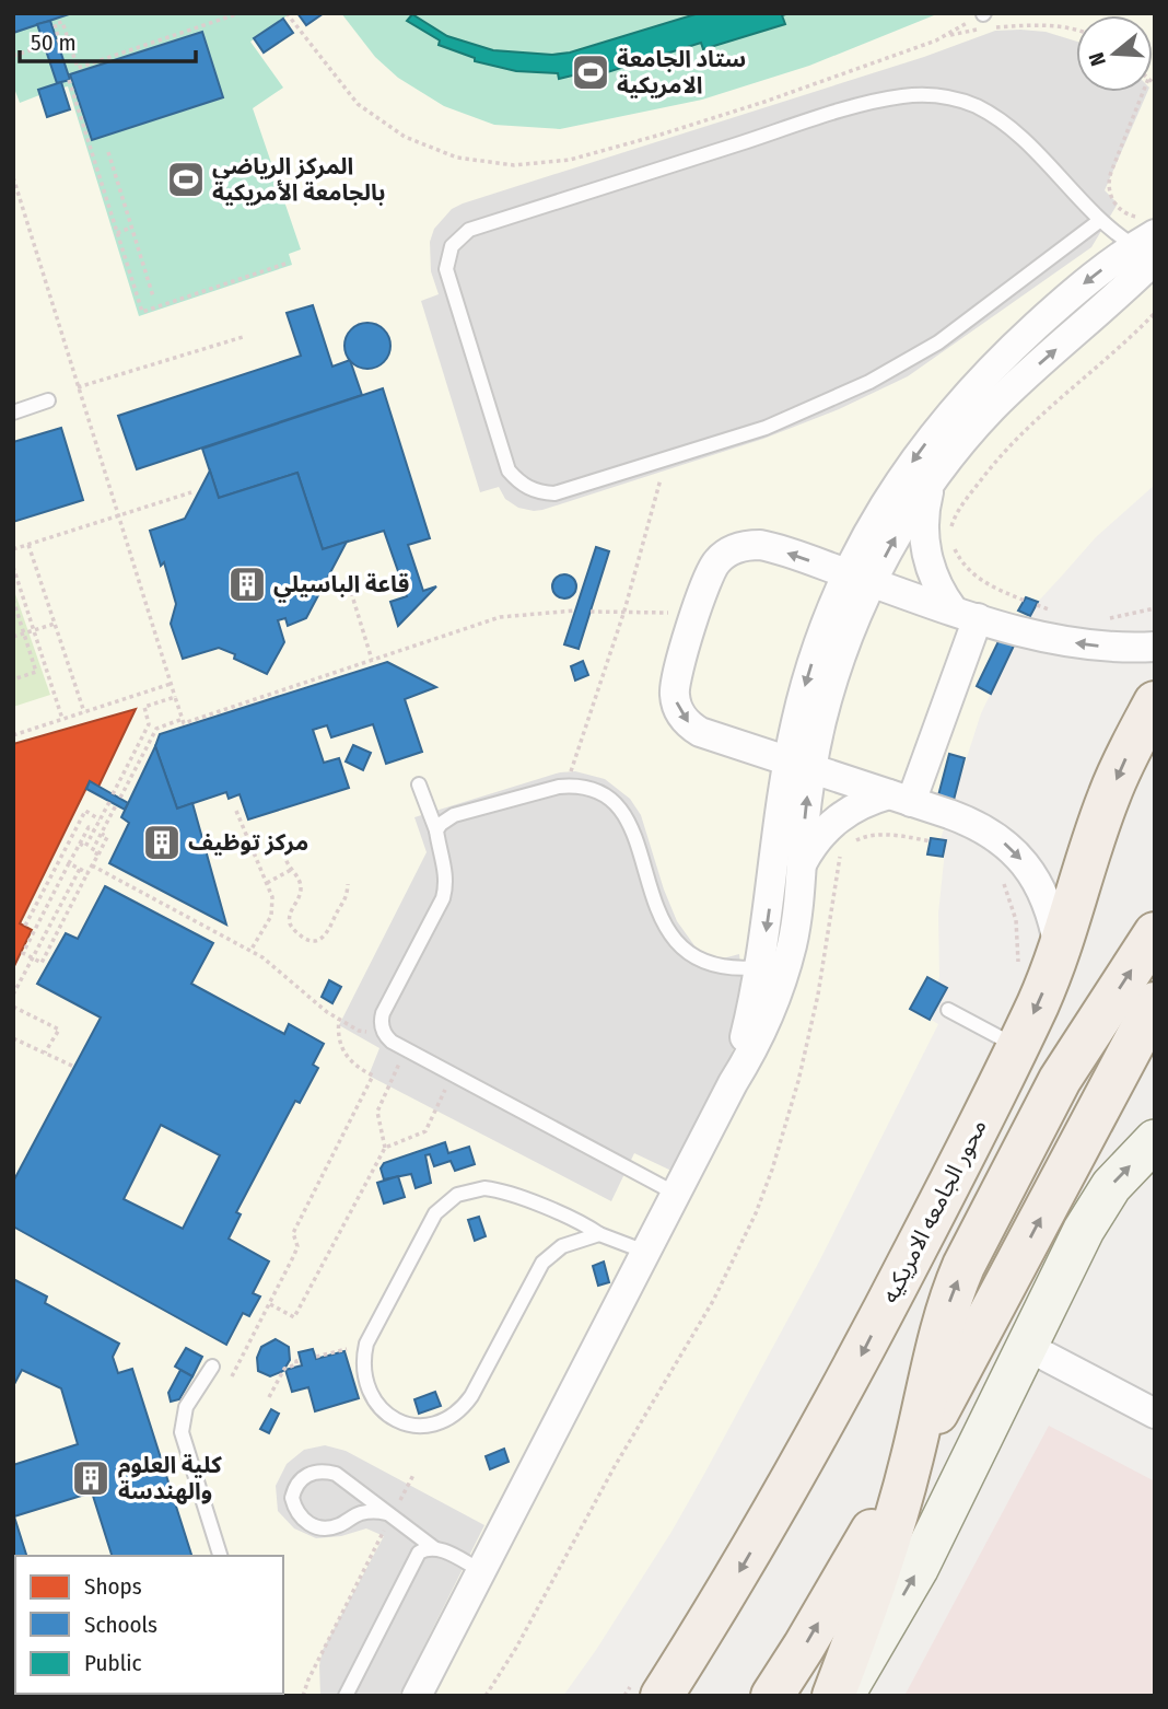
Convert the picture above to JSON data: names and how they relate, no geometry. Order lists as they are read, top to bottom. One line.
{"streets":{"main road":["محور الجامعه الامريكيه"]},"places":{"sports":["ستاد الجامعة الامريكية","المركز الرياضي بالجامعة الأمريكية"],"building":["قاعة الباسيلي","مركز توظيف","كلية العلوم والهندسة"]},"legend":["Shops","Schools","Public"],"scale_bar":"50 m","north":"left"}
